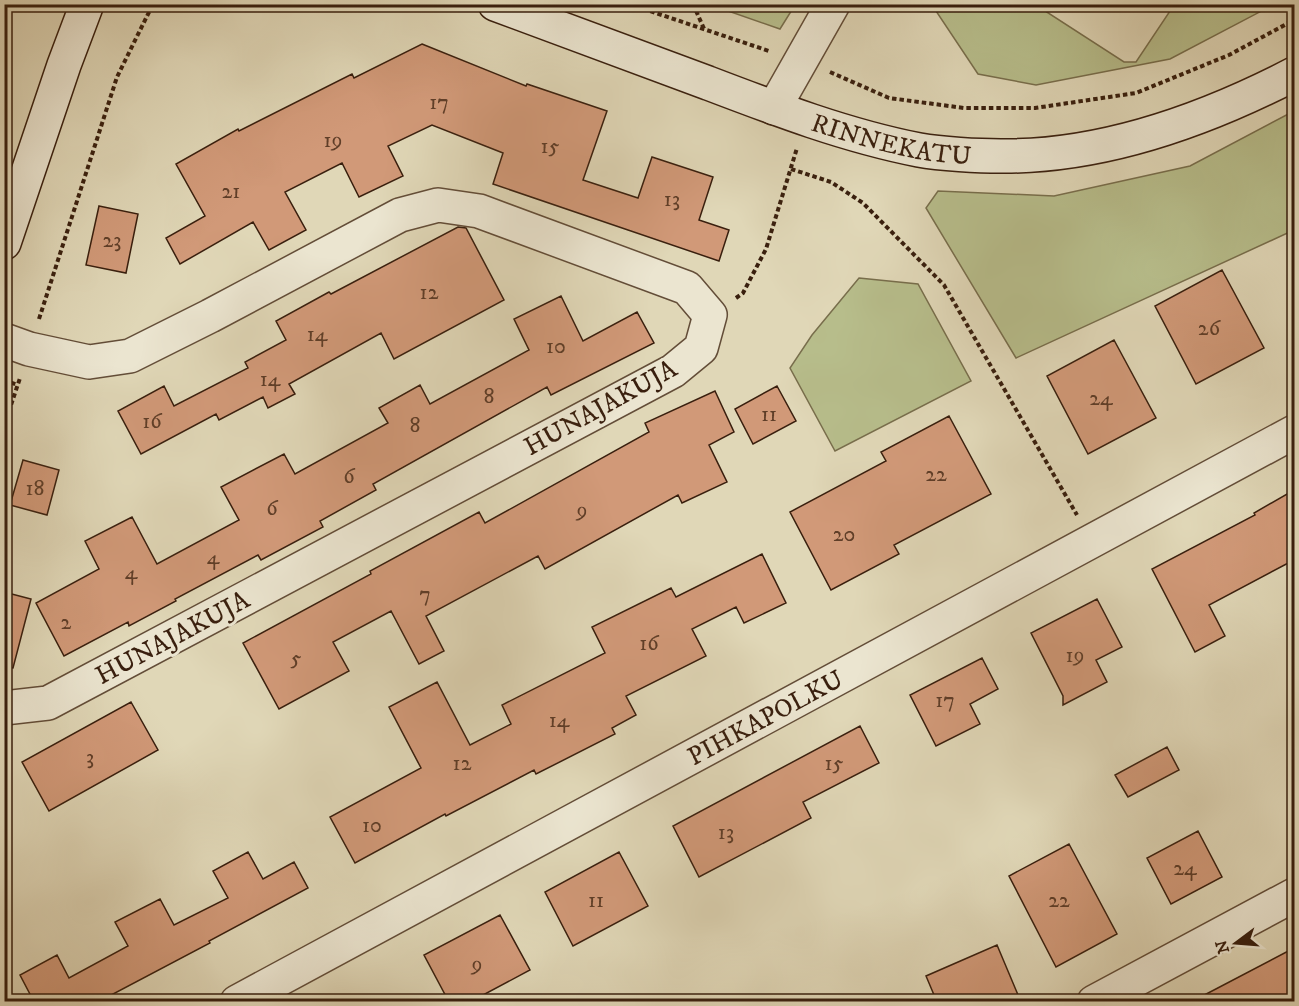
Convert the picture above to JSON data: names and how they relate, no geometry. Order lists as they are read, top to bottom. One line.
{"streets":{"street":["RINNEKATU","HUNAJAKUJA","PIHKAPOLKU"]},"house_numbers":["17","19","15","21","13","23","12","26","14","10","14","8","24","11","16","8","22","6","18","6","9","20","4","4","7","2","16","19","5","17","14","3","12","15","10","13","24","11","22","9"],"north":"left"}
